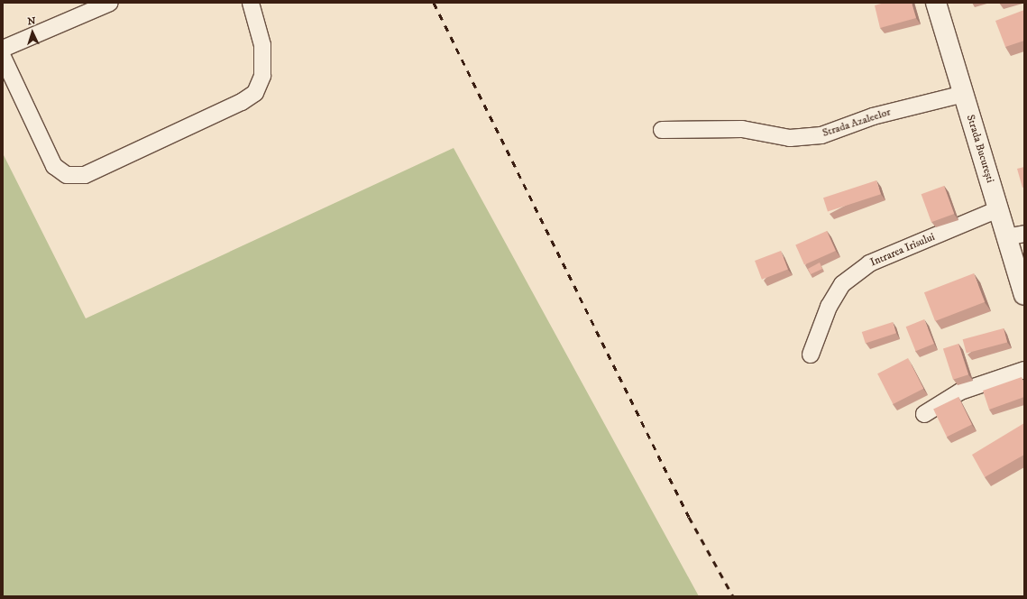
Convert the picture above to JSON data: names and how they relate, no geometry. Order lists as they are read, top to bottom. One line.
{"streets":{"main road":["Strada București"],"street":["Strada Azaleelor","Intrarea Irisului"]},"crossings":[["Strada Azaleelor","Strada București"],["Strada București","Intrarea Irisului"]],"north":"top"}
